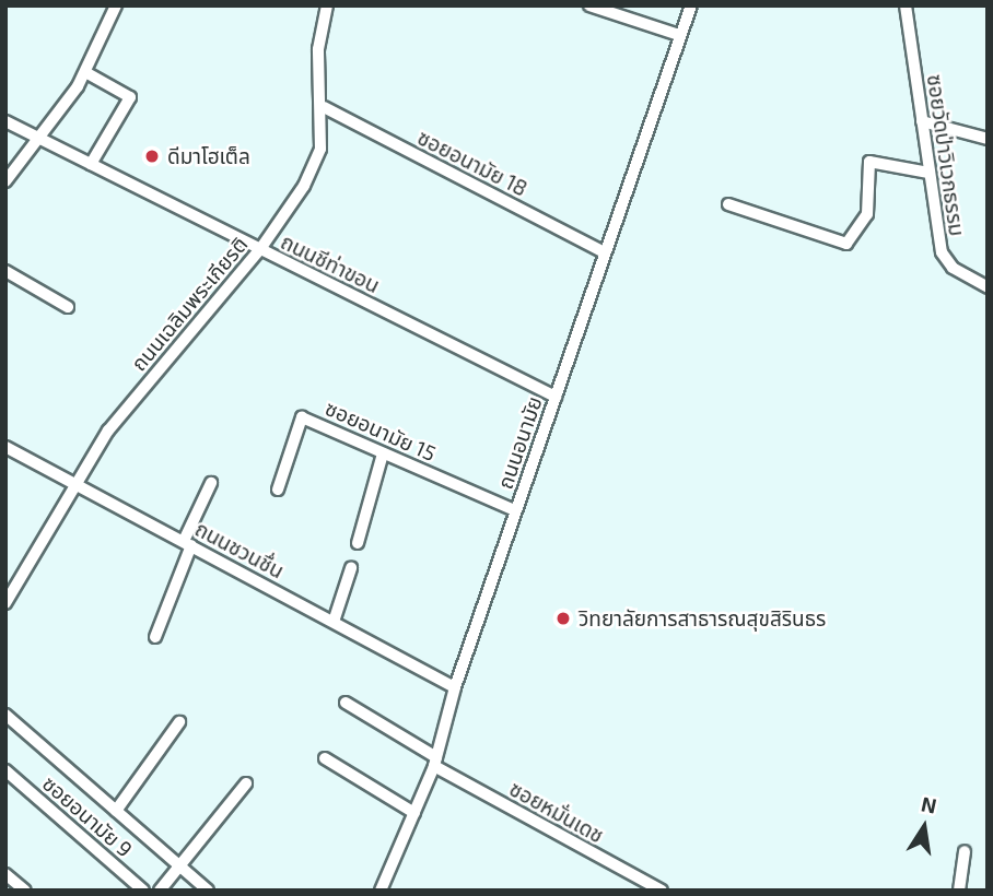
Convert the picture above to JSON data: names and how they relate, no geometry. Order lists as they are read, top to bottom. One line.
{"streets":{"street":["ซอยวัดป่าวิเวกธรรม","ซอยอนามัย 18","ถนนชีท่าขอน","ถนนเฉลิมพระเกียรติ","ซอยอนามัย 15","ถนนอนามัย","ถนนชวนชื่น","ซอยหมั่นเดช","ซอยอนามัย 9"]},"crossings":[["ซอยอนามัย 18","ถนนเฉลิมพระเกียรติ"],["ซอยอนามัย 18","ถนนอนามัย"],["ถนนชีท่าขอน","ถนนเฉลิมพระเกียรติ"],["ถนนชีท่าขอน","ถนนอนามัย"],["ถนนเฉลิมพระเกียรติ","ถนนชวนชื่น"],["ซอยอนามัย 15","ถนนอนามัย"],["ถนนอนามัย","ถนนชวนชื่น"],["ถนนอนามัย","ซอยหมั่นเดช"]],"places":["ดีมาโฮเต็ล","วิทยาลัยการสาธารณสุขสิรินธร"],"north":"top"}
